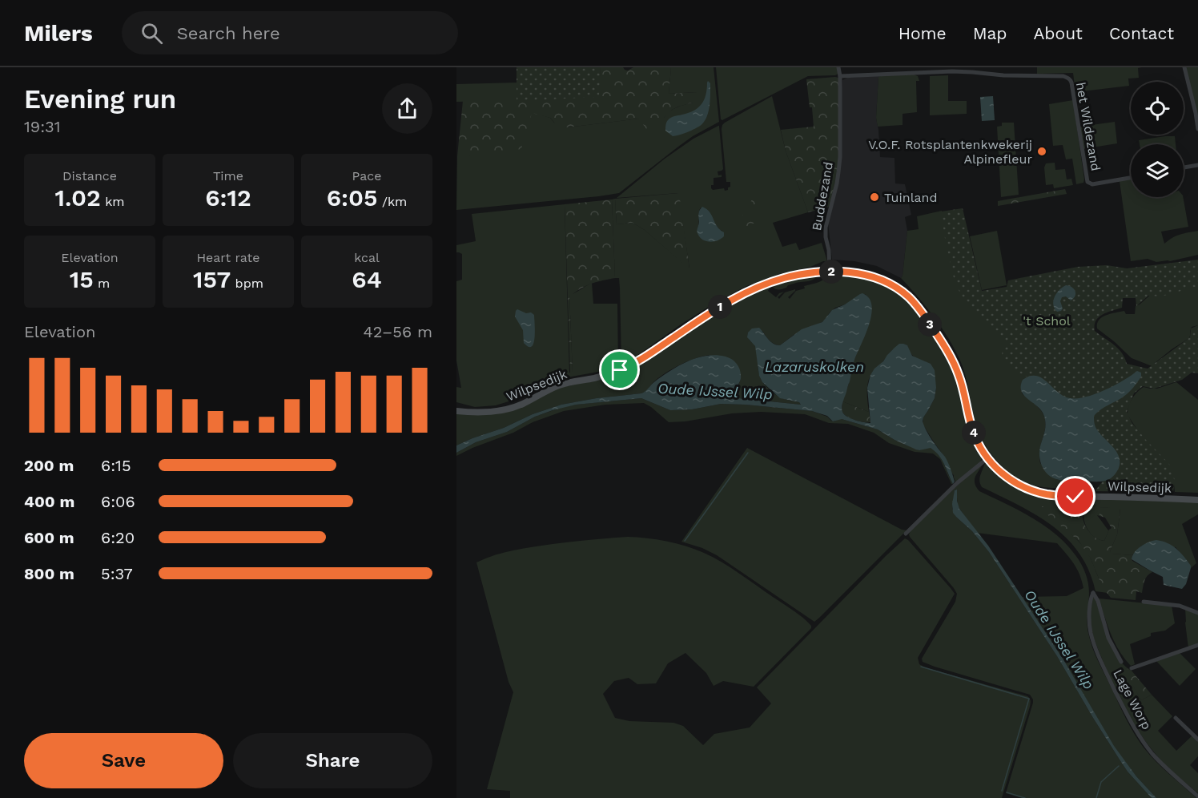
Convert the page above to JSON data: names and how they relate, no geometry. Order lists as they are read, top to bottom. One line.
{"streets":{"main road":["Wilpsedijk"],"street":["het Wildezand","Buddezand","Lage Worp"]},"crossings":[["het Wildezand","Buddezand"],["Buddezand","Wilpsedijk"]],"water":["Lazaruskolken","Oude IJssel Wilp"],"parks":["'t Schol"],"places":["V.O.F. Rotsplantenkwekerij Alpinefleur","Tuinland"],"page":{"header":"Milers","search":"Search here","nav":["Home","Map","About","Contact"],"heading":["Evening run","19:31"],"stats":[["Distance","1.02 km"],["Time","6:12"],["Pace","6:05 /km"],["Elevation","15 m"],["Heart rate","157 bpm"],["kcal","64"]],"pins":["2","1","3","4"],"chart":["Elevation","42–56 m"],"list":[{"name":"200 m","note":"6:15"},{"name":"400 m","note":"6:06"},{"name":"600 m","note":"6:20"},{"name":"800 m","note":"5:37"}],"buttons":["Save","Share"]}}
